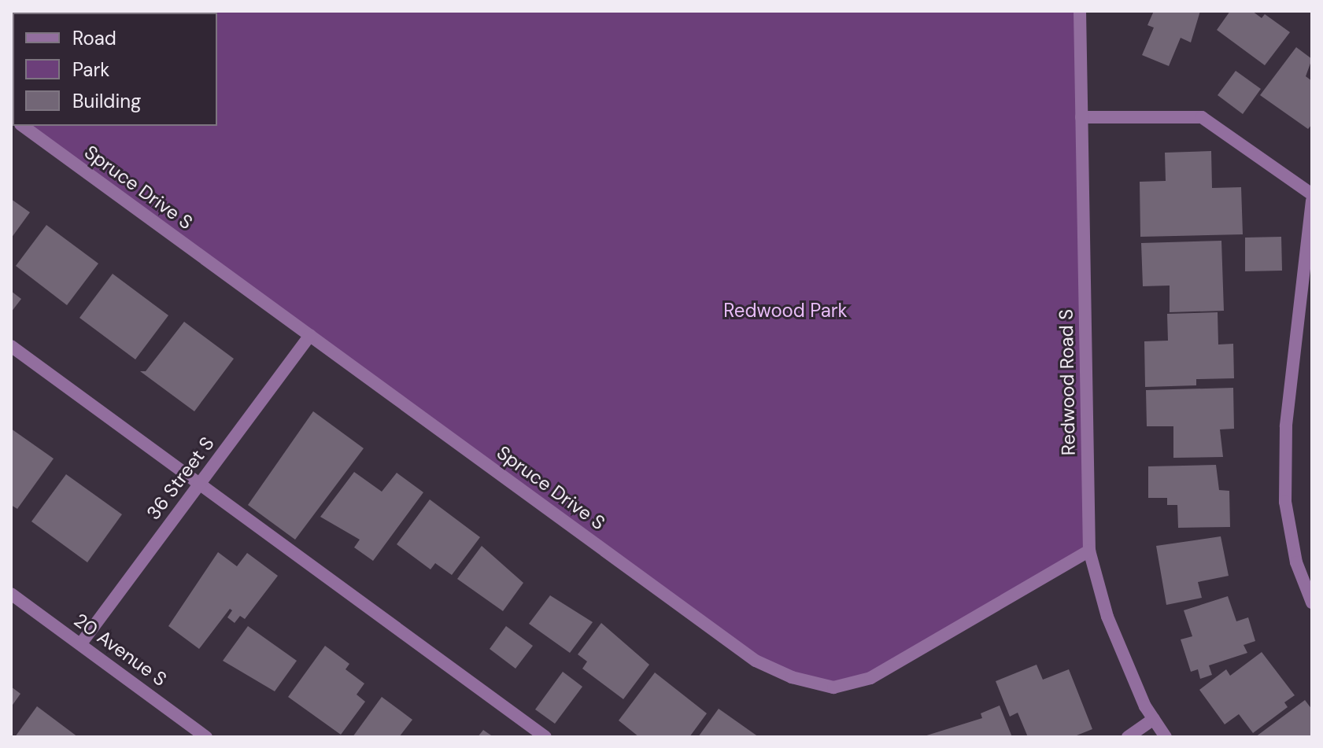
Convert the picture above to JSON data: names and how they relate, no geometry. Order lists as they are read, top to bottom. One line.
{"streets":{"street":["Spruce Drive S","Redwood Road S","36 Street S","20 Avenue S"]},"crossings":[["Spruce Drive S","Redwood Road S"],["Spruce Drive S","36 Street S"],["36 Street S","20 Avenue S"]],"parks":["Redwood Park"],"legend":["Road","Park","Building"]}
